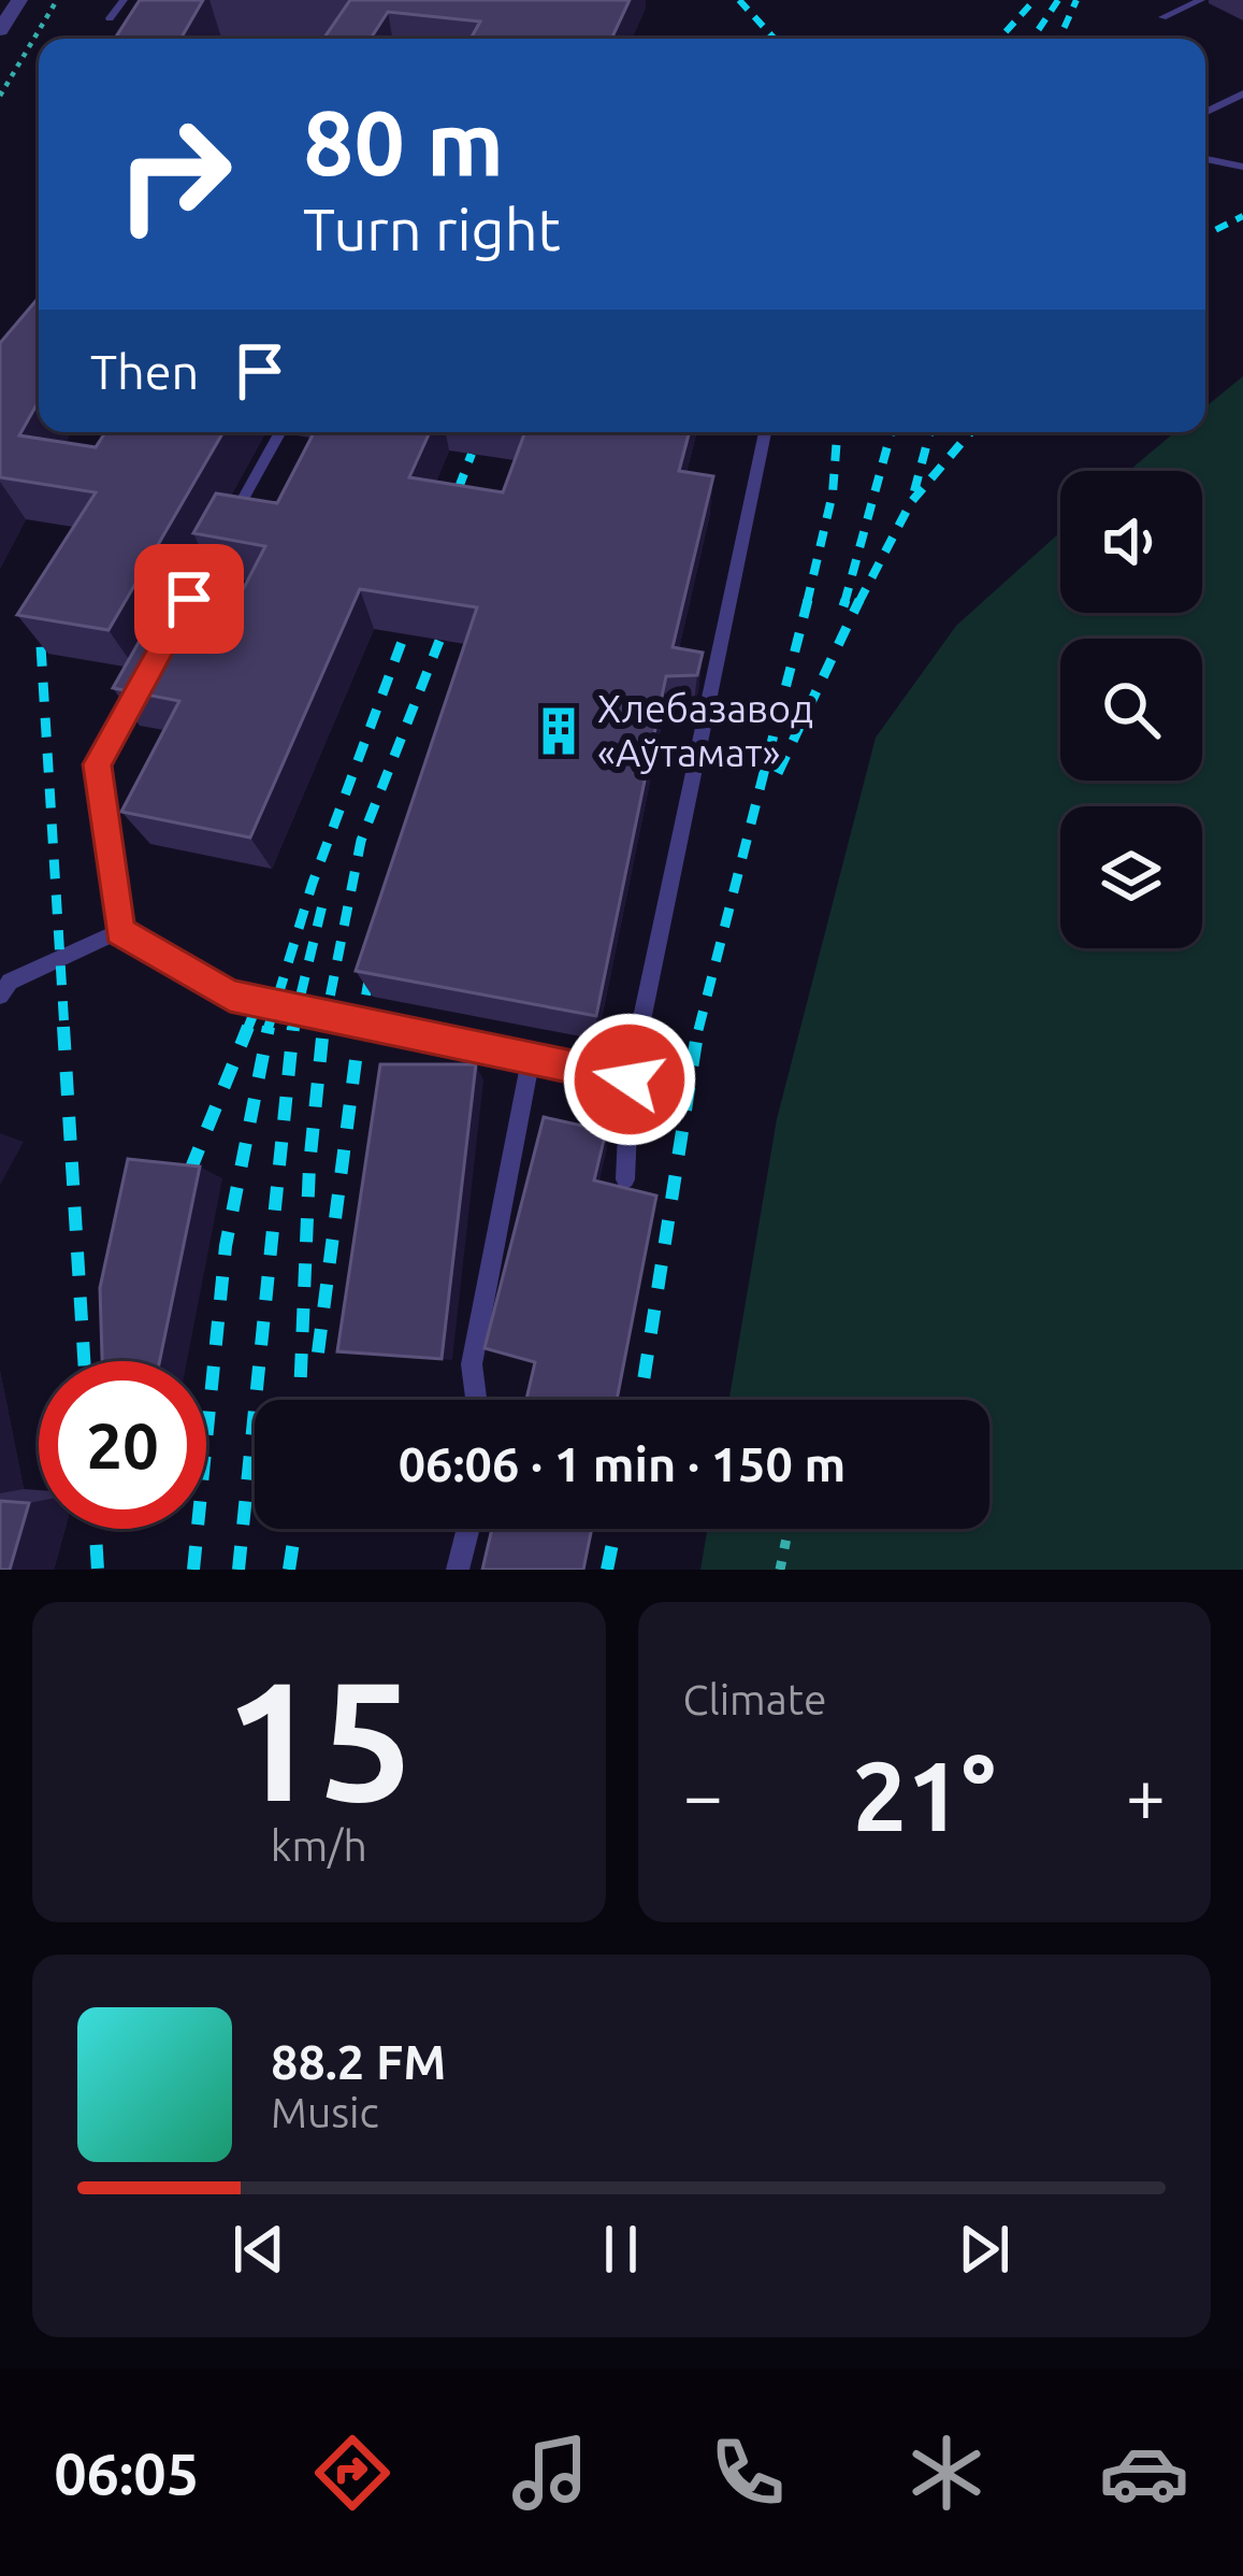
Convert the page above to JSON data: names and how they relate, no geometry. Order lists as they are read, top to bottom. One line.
{"places":{"building":["Хлебазавод «Аўтамат»"]},"page":{"turn":["80 m","Turn right"],"then":"Then","limit":"20","trip":"06:06 · 1 min · 150 m","tile":[["15","km/h"],"Climate"],"heat":["−","21°","+"],"song":["88.2 FM","Music"],"tabs":"06:05"}}
